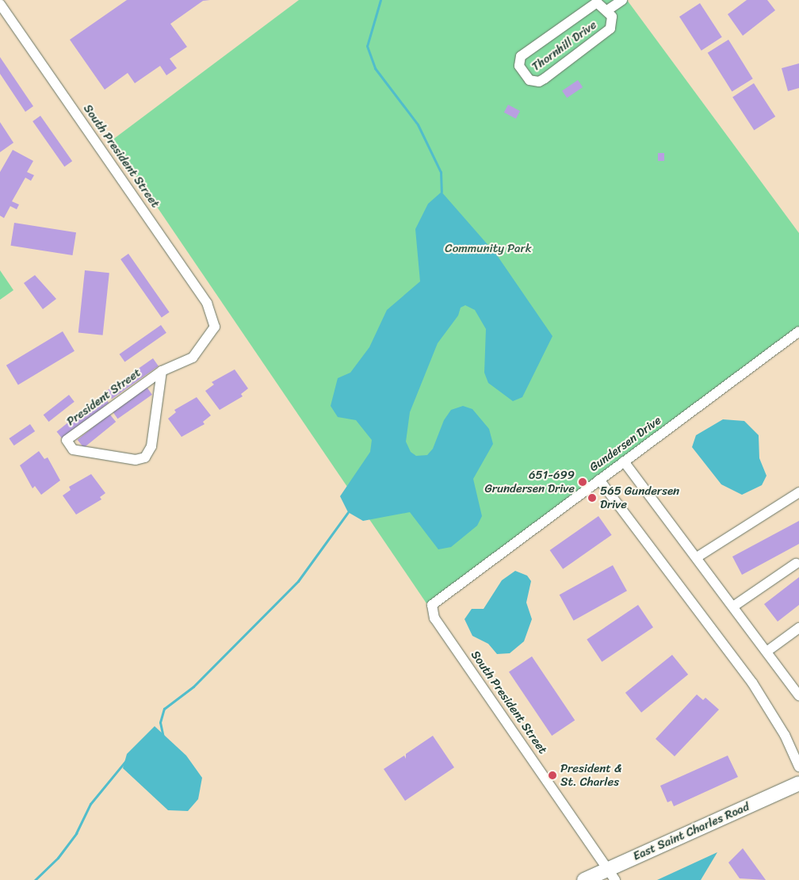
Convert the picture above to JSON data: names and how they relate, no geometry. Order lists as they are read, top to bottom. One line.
{"streets":{"street":["Thornhill Drive","South President Street","President Street","Gundersen Drive","East Saint Charles Road"]},"crossings":[["South President Street","President Street"],["South President Street","Gundersen Drive"],["South President Street","East Saint Charles Road"]],"parks":["Community Park"],"places":["651-699 Grundersen Drive","565 Gundersen Drive","President & St. Charles"]}
